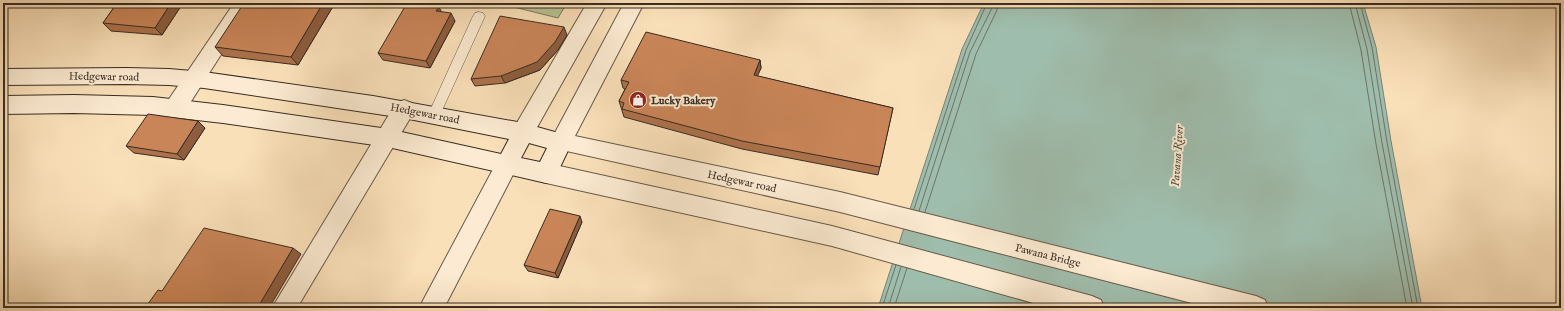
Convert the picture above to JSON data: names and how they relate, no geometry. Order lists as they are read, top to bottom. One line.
{"streets":{"street":["Hedgewar road","Pawana Bridge"]},"crossings":[["Hedgewar road","Pawana Bridge"]],"water":["Pavana River"],"places":{"shop":["Lucky Bakery"]}}
